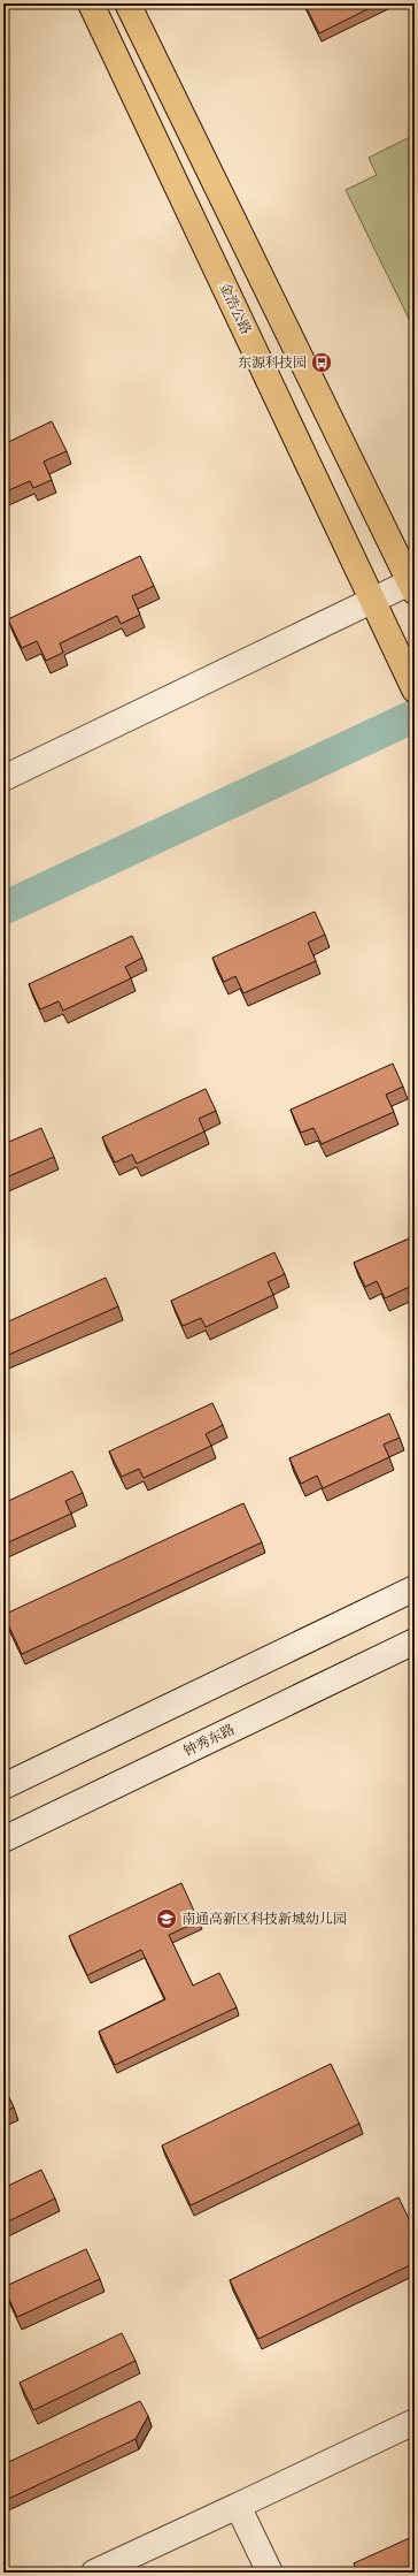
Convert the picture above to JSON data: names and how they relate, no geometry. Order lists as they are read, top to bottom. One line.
{"streets":{"main road":["金浩公路","钟秀东路"]},"places":{"bus stop":["东源科技园"],"school or university":["南通高新区科技新城幼儿园"]}}
